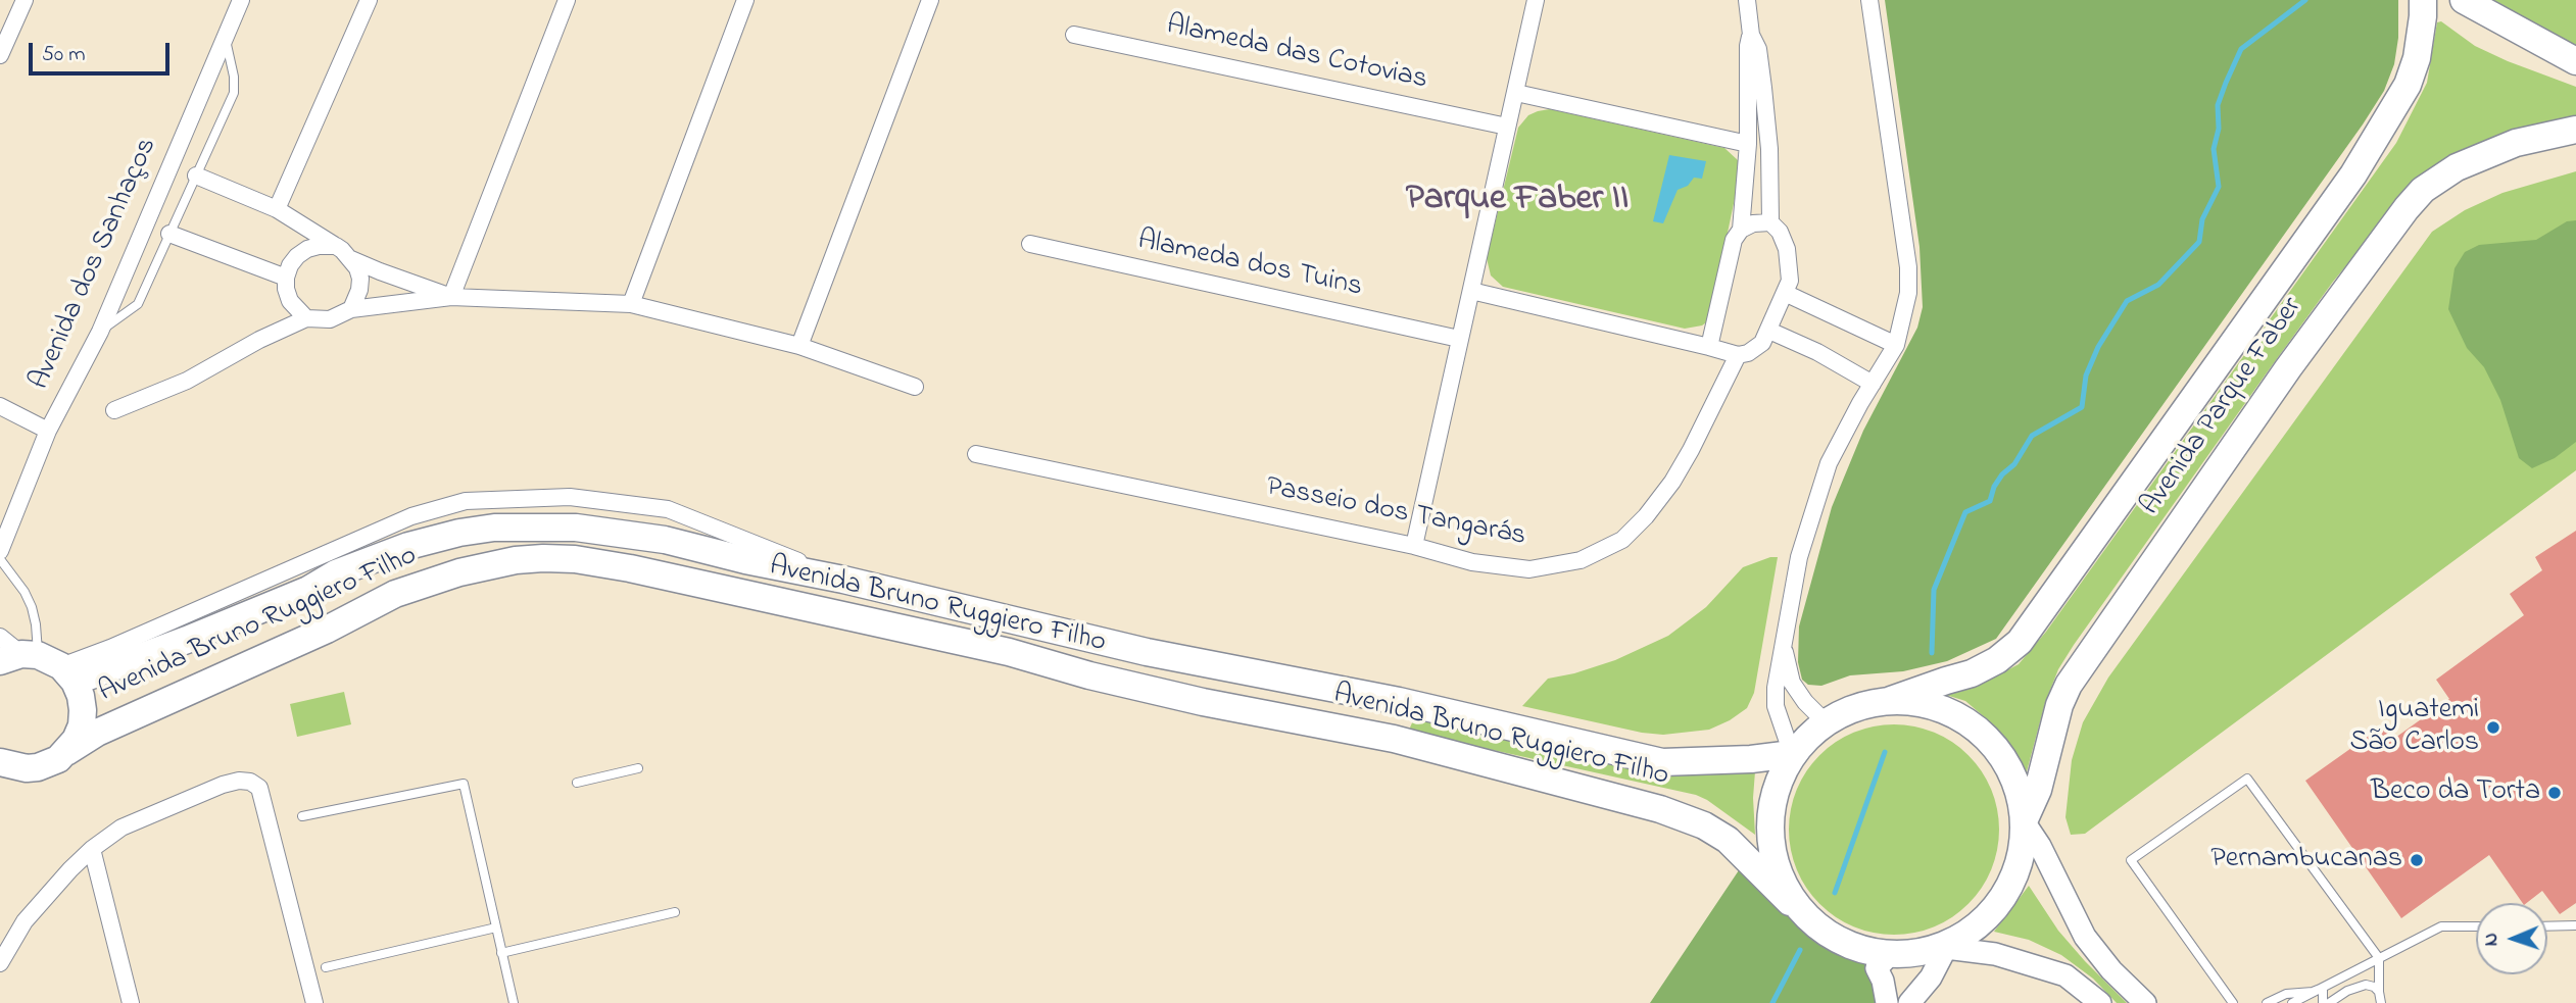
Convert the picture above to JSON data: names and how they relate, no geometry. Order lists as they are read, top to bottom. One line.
{"streets":{"main road":["Avenida Parque Faber","Avenida Bruno Ruggiero Filho"],"street":["Alameda das Cotovias","Avenida dos Sanhaços","Alameda dos Tuins","Passeio dos Tangarás"]},"crossings":[["Avenida Parque Faber","Avenida Bruno Ruggiero Filho"]],"districts":["Parque Faber II"],"places":["Iguatemi São Carlos","Beco da Torta","Pernambucanas"],"scale_bar":"50 m","north":"left"}
